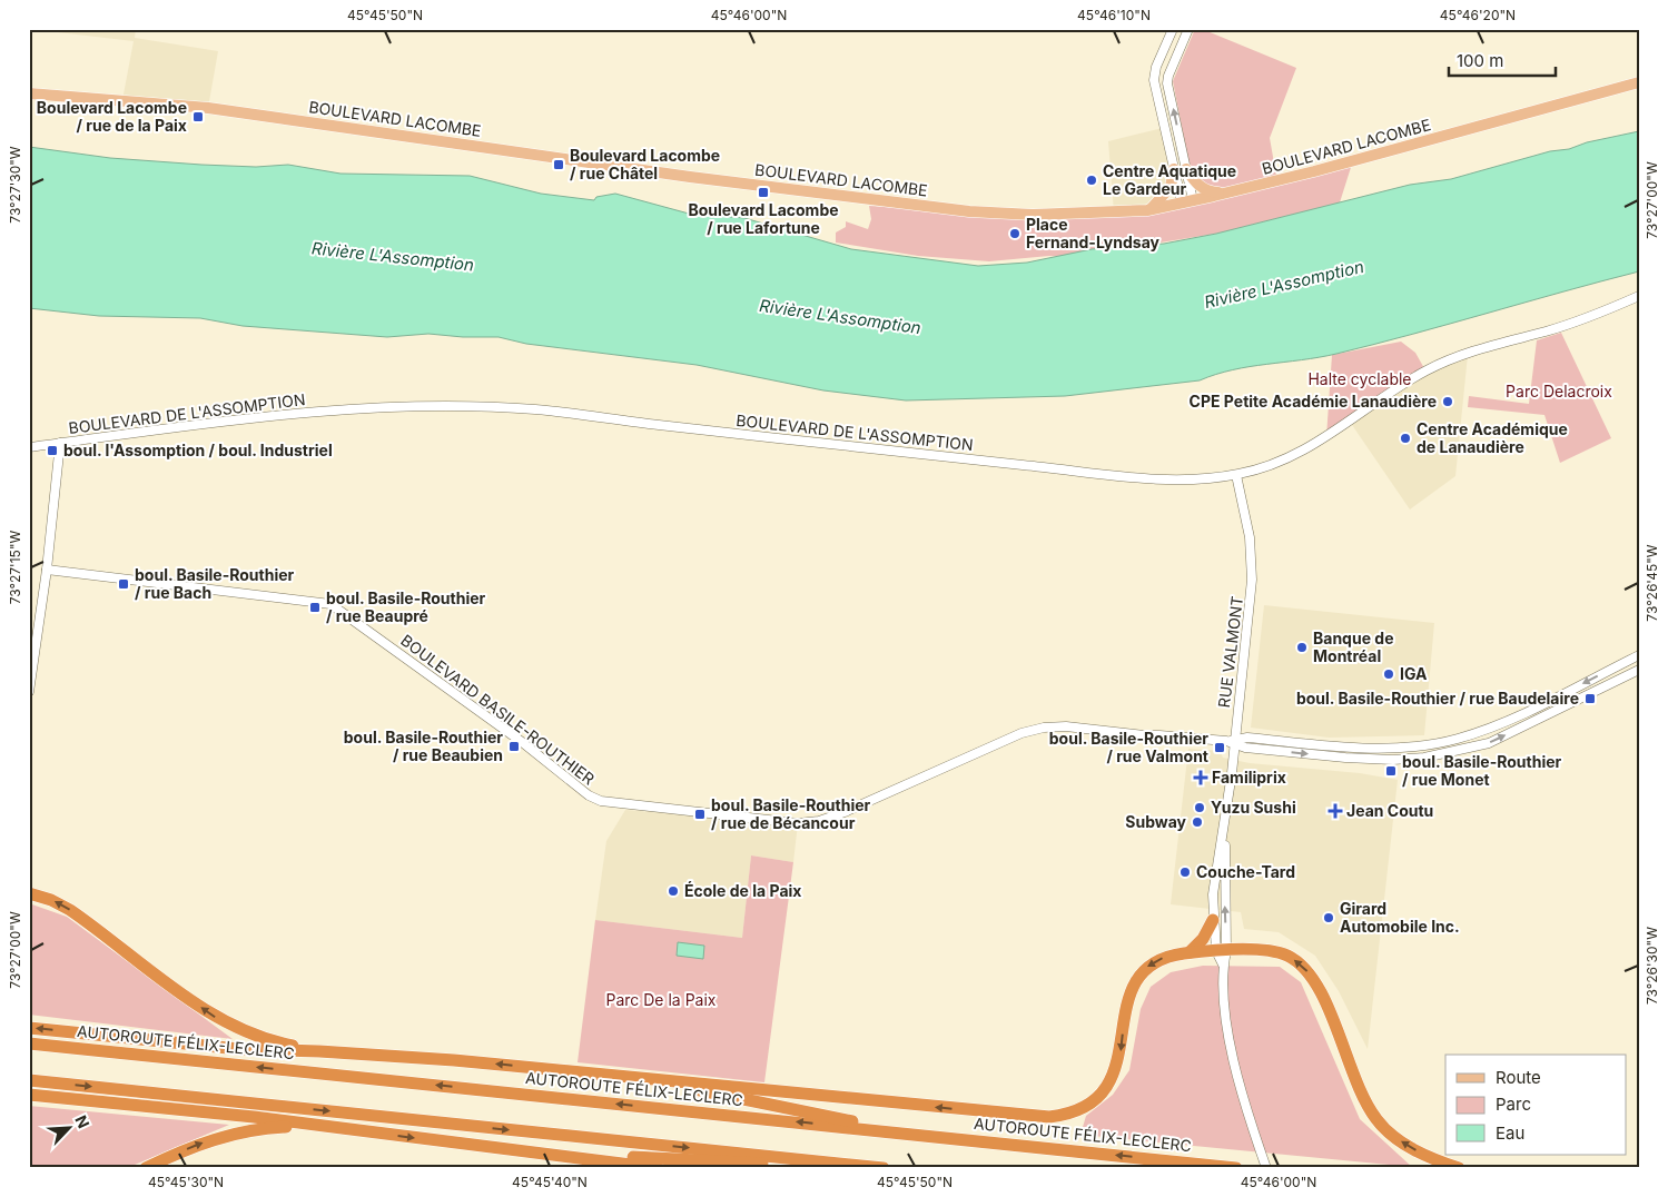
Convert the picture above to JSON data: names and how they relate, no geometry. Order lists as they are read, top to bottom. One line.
{"streets":{"highway":["AUTOROUTE FÉLIX-LECLERC"],"main road":["BOULEVARD LACOMBE"],"street":["BOULEVARD DE L'ASSOMPTION","RUE VALMONT","BOULEVARD BASILE-ROUTHIER"]},"crossings":[["BOULEVARD DE L'ASSOMPTION","RUE VALMONT"],["RUE VALMONT","BOULEVARD BASILE-ROUTHIER"]],"water":["Rivière L'Assomption"],"parks":["Halte cyclable","Parc Delacroix","Parc De la Paix"],"places":{"transit":["Boulevard Lacombe / rue de la Paix","Boulevard Lacombe / rue Châtel","Boulevard Lacombe / rue Lafortune","boul. l'Assomption / boul. Industriel","boul. Basile-Routhier / rue Bach","boul. Basile-Routhier / rue Beaupré","boul. Basile-Routhier / rue Baudelaire","boul. Basile-Routhier / rue Beaubien","boul. Basile-Routhier / rue Valmont","boul. Basile-Routhier / rue Monet","boul. Basile-Routhier / rue de Bécancour"],"other":["Centre Aquatique Le Gardeur","Place Fernand-Lyndsay","CPE Petite Académie Lanaudière","Centre Académique de Lanaudière","Banque de Montréal","IGA","Yuzu Sushi","Subway","Couche-Tard","École de la Paix","Girard Automobile Inc."],"health":["Familiprix","Jean Coutu"]},"legend":["Route","Parc","Eau"],"scale_bar":"100 m","north":"top right","coordinates":["45°45'50\"N","45°46'00\"N","45°46'10\"N","45°46'20\"N","73°27'30\"W","73°27'00\"W","73°27'15\"W","73°26'45\"W","73°26'30\"W","45°45'30\"N","45°45'40\"N"]}
